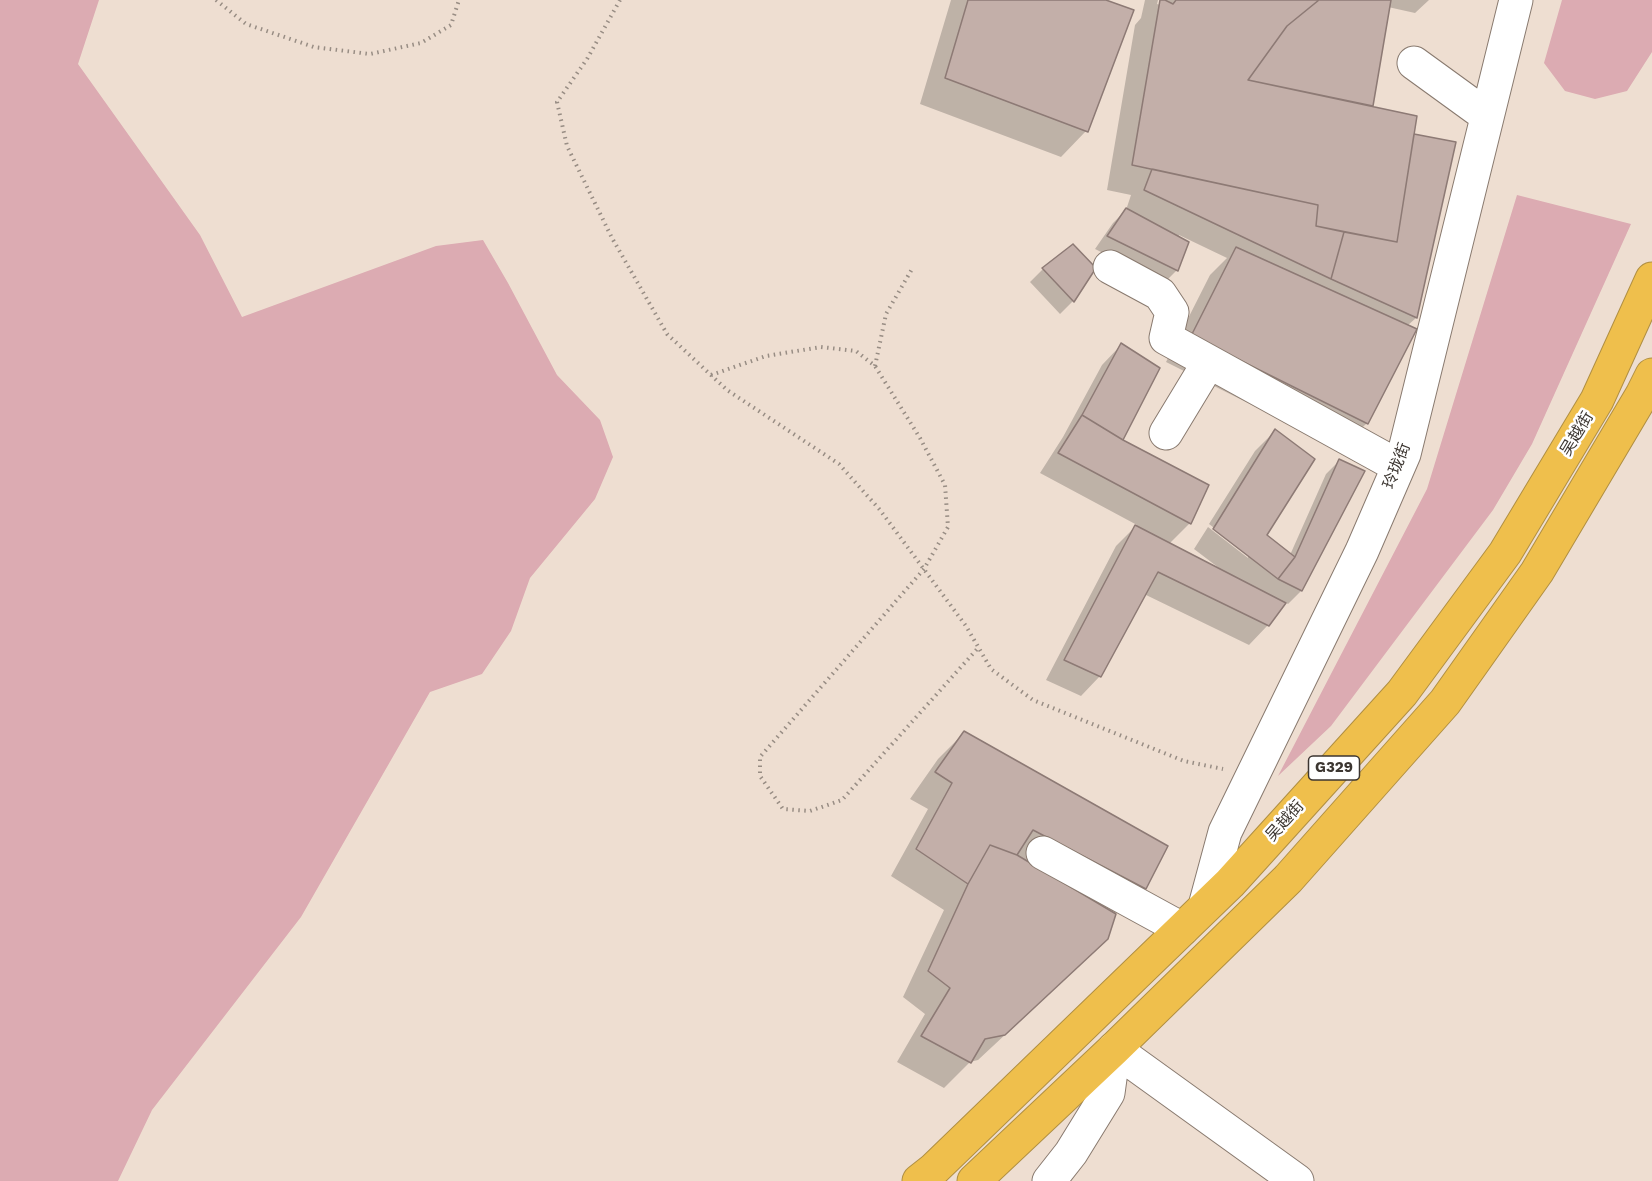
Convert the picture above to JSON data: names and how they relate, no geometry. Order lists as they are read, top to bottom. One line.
{"streets":{"highway":["吴越街","G329"],"street":["玲珑街"]},"crossings":[["吴越街","玲珑街"]]}
